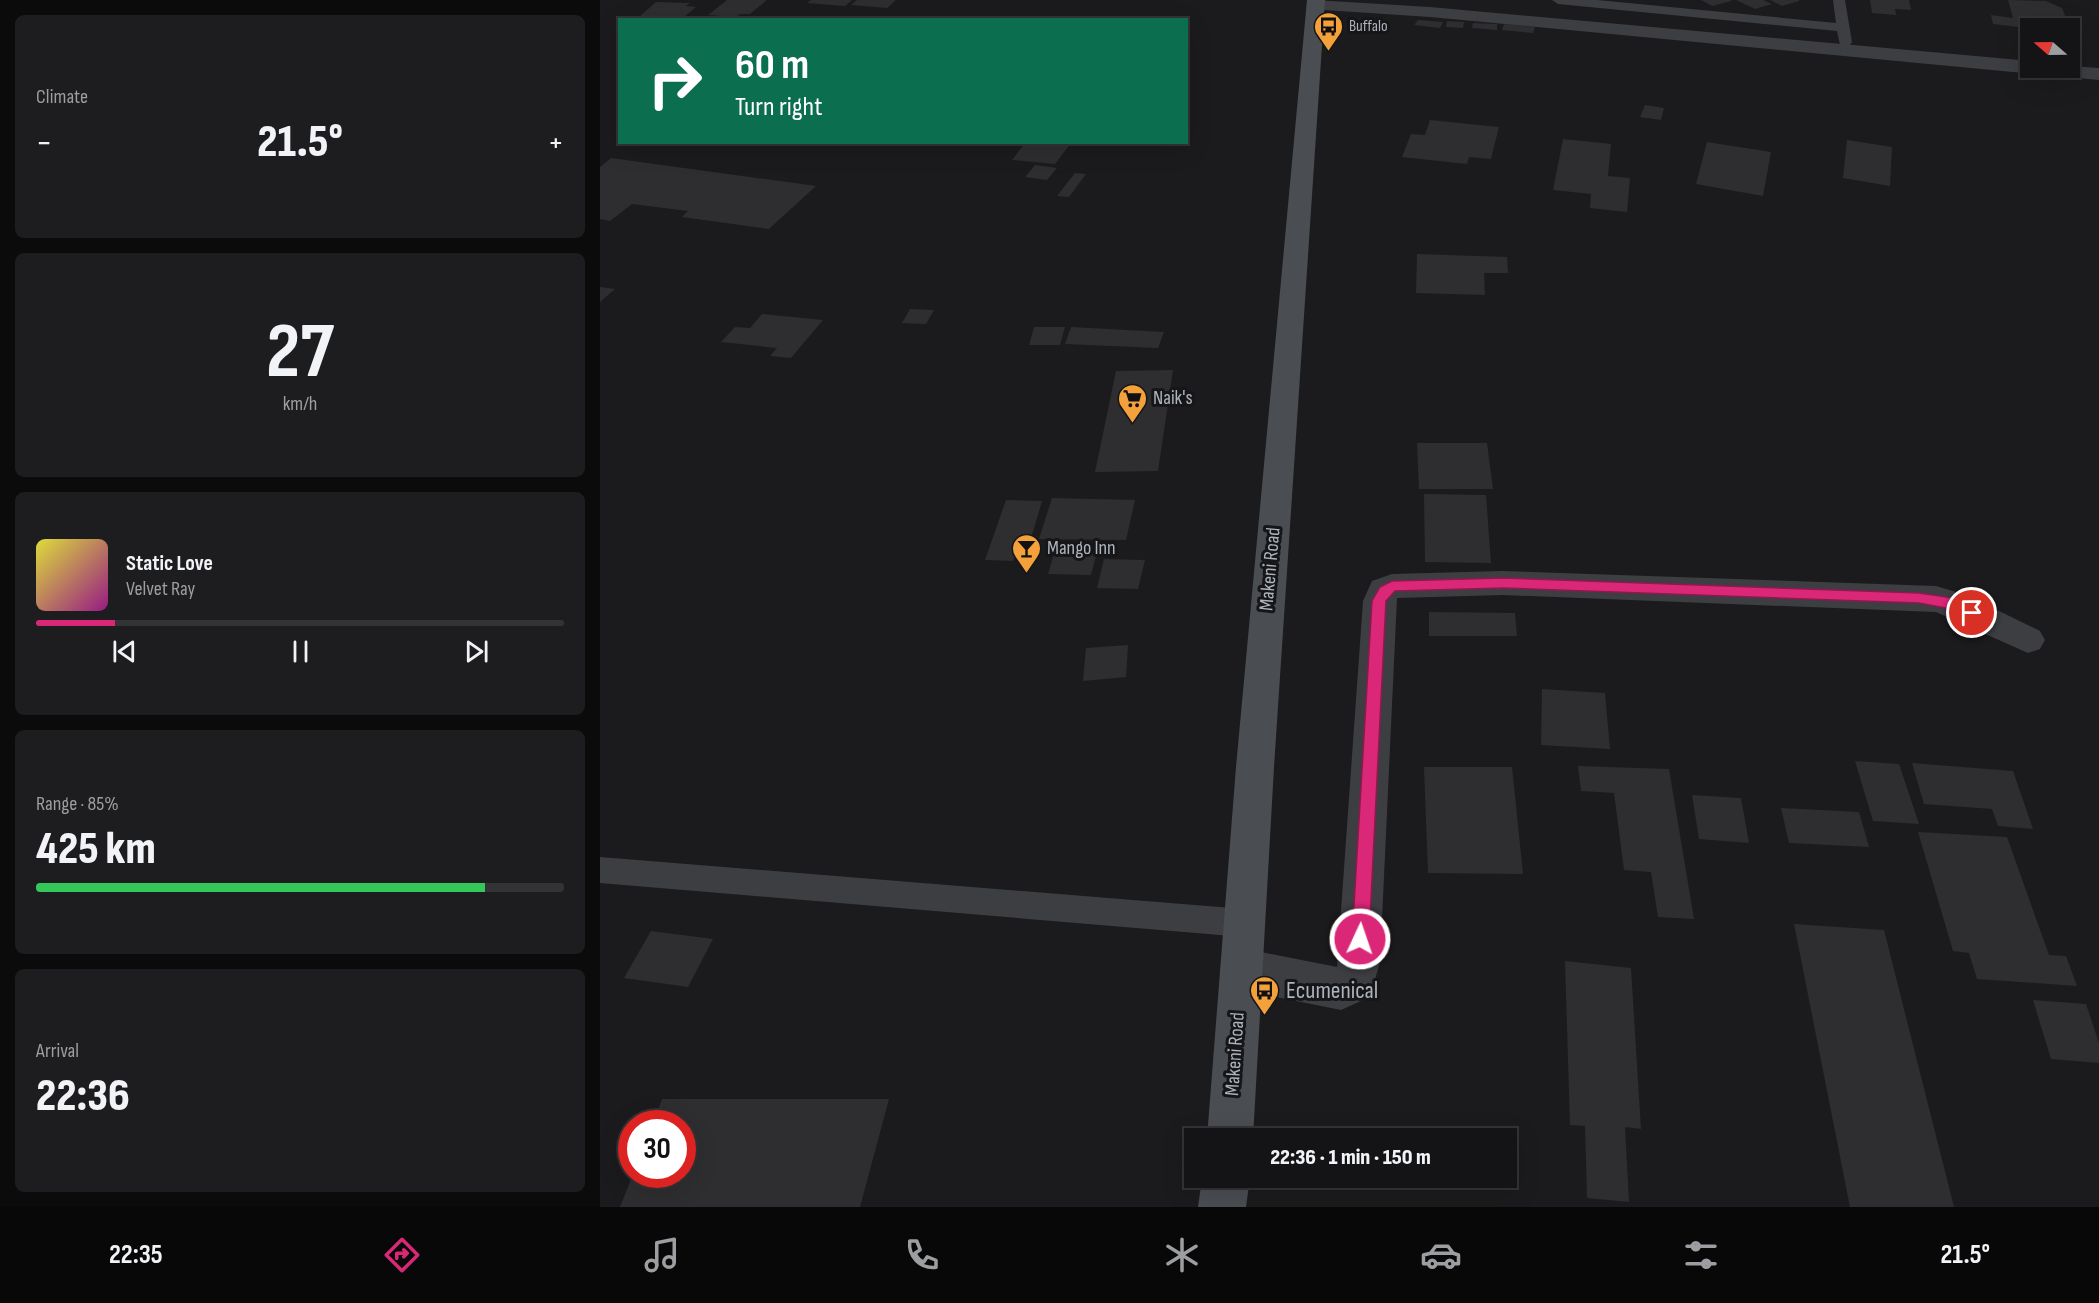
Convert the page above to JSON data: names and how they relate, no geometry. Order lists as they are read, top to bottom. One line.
{"streets":{"main road":["Makeni Road"]},"places":{"bus stop":["Buffalo","Ecumenical"],"supermarket":["Naik's"],"bar":["Mango Inn"]},"north":"left","page":{"tile":["Climate",["27","km/h"],["Range · 85%","425 km"],["Arrival","22:36"]],"turn":["60 m","Turn right"],"heat":["−","21.5°","+"],"song":["Static Love","Velvet Ray"],"limit":"30","trip":"22:36 · 1 min · 150 m","tabs":["22:35","21.5°"]}}
